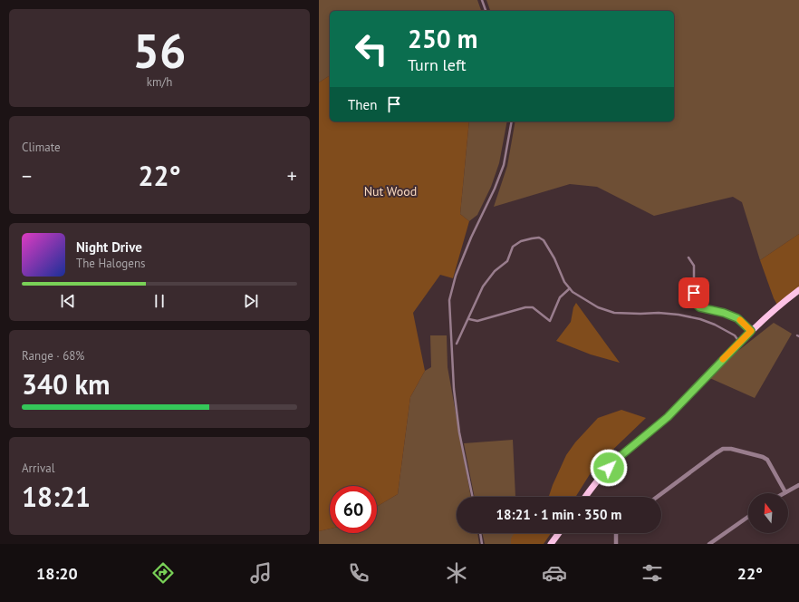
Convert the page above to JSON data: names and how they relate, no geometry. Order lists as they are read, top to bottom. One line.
{"parks":["Nut Wood"],"north":"top","page":{"tile":[["56","km/h"],"Climate",["Range · 68%","340 km"],["Arrival","18:21"]],"turn":["250 m","Turn left"],"then":"Then","heat":["−","22°","+"],"song":["Night Drive","The Halogens"],"limit":"60","trip":"18:21 · 1 min · 350 m","tabs":["18:20","22°"]}}
